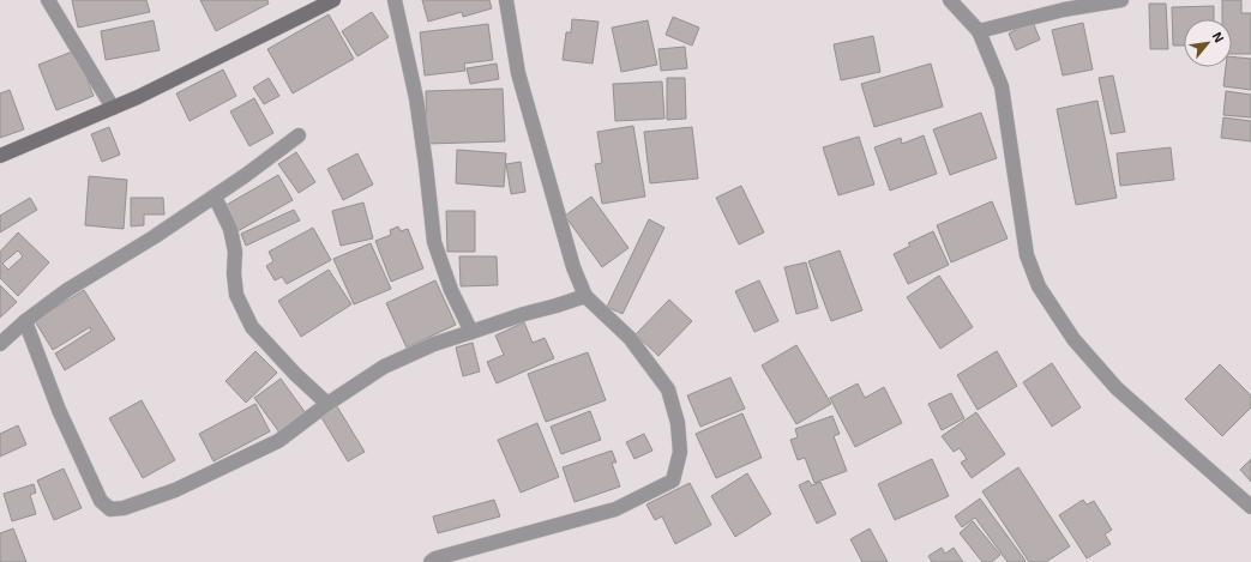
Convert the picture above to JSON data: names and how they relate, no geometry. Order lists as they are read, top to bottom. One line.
{"north":"top right"}
